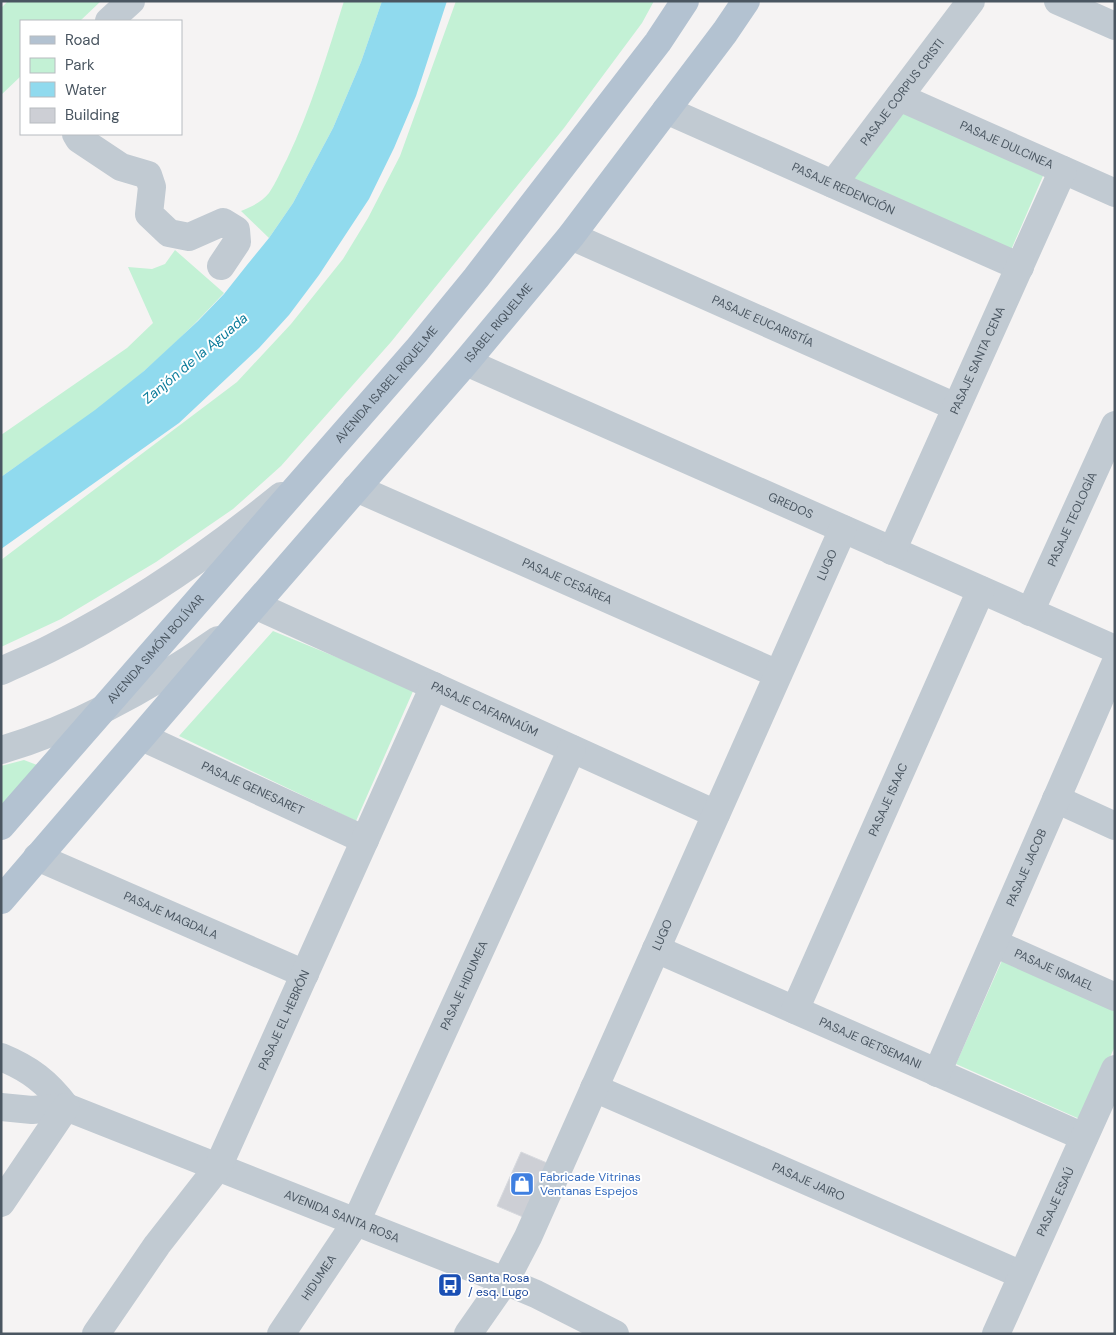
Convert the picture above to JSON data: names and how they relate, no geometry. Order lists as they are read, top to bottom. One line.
{"streets":{"main road":["ISABEL RIQUELME","AVENIDA ISABEL RIQUELME","AVENIDA SIMÓN BOLÍVAR"],"street":["PASAJE CORPUS CRISTI","PASAJE DULCINEA","PASAJE REDENCIÓN","PASAJE EUCARISTÍA","PASAJE SANTA CENA","GREDOS","PASAJE TEOLOGÍA","LUGO","PASAJE CESÁREA","PASAJE CAFARNAÚM","PASAJE GENESARET","PASAJE ISAAC","PASAJE JACOB","PASAJE MAGDALA","PASAJE ISMAEL","PASAJE HIDUMEA","PASAJE EL HEBRÓN","PASAJE GETSEMANI","PASAJE JAIRO","PASAJE ESAÚ","AVENIDA SANTA ROSA","HIDUMEA"]},"crossings":[["PASAJE CORPUS CRISTI","PASAJE DULCINEA"],["PASAJE CORPUS CRISTI","PASAJE REDENCIÓN"],["PASAJE DULCINEA","PASAJE SANTA CENA"],["PASAJE REDENCIÓN","ISABEL RIQUELME"],["PASAJE REDENCIÓN","PASAJE SANTA CENA"],["PASAJE EUCARISTÍA","ISABEL RIQUELME"],["PASAJE EUCARISTÍA","PASAJE SANTA CENA"],["ISABEL RIQUELME","GREDOS"],["ISABEL RIQUELME","PASAJE CESÁREA"],["ISABEL RIQUELME","PASAJE CAFARNAÚM"],["PASAJE SANTA CENA","GREDOS"],["AVENIDA ISABEL RIQUELME","AVENIDA SIMÓN BOLÍVAR"],["GREDOS","PASAJE TEOLOGÍA"],["GREDOS","LUGO"],["GREDOS","PASAJE ISAAC"],["LUGO","PASAJE CESÁREA"],["LUGO","PASAJE CAFARNAÚM"],["LUGO","PASAJE GETSEMANI"],["LUGO","PASAJE JAIRO"],["LUGO","AVENIDA SANTA ROSA"],["PASAJE CAFARNAÚM","PASAJE HIDUMEA"],["PASAJE CAFARNAÚM","PASAJE EL HEBRÓN"],["PASAJE GENESARET","PASAJE EL HEBRÓN"],["PASAJE ISAAC","PASAJE GETSEMANI"],["PASAJE JACOB","PASAJE ISMAEL"],["PASAJE JACOB","PASAJE GETSEMANI"],["PASAJE MAGDALA","PASAJE EL HEBRÓN"],["PASAJE HIDUMEA","AVENIDA SANTA ROSA"],["PASAJE HIDUMEA","HIDUMEA"],["PASAJE EL HEBRÓN","AVENIDA SANTA ROSA"],["PASAJE GETSEMANI","PASAJE ESAÚ"],["PASAJE JAIRO","PASAJE ESAÚ"],["AVENIDA SANTA ROSA","HIDUMEA"]],"water":["Zanjón de la Aguada"],"places":{"shop":["Fabricade Vitrinas Ventanas Espejos"],"bus stop":["Santa Rosa / esq. Lugo"]},"legend":["Road","Park","Water","Building"]}
